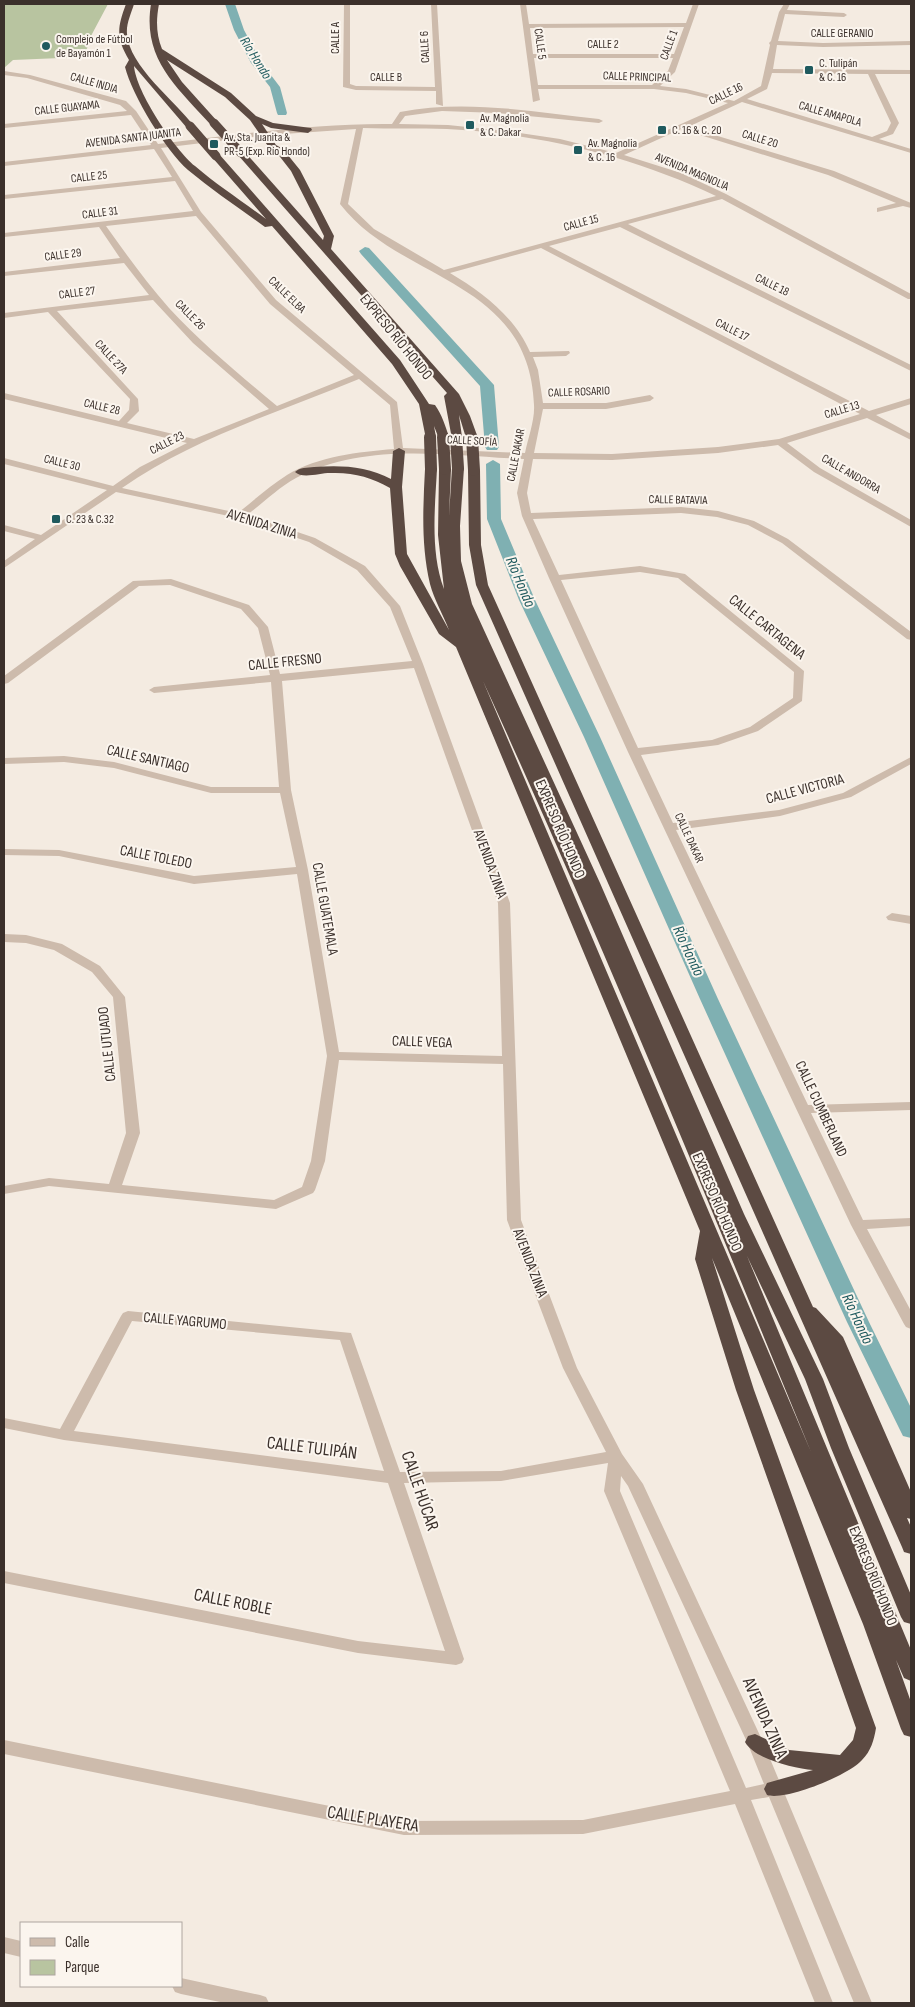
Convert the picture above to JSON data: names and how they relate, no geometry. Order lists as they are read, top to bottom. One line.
{"streets":{"highway":["EXPRESO RÍO HONDO"],"street":["CALLE GERANIO","CALLE A","CALLE 5","CALLE 2","CALLE 1","CALLE 6","CALLE B","CALLE PRINCIPAL","CALLE INDIA","CALLE 16","CALLE GUAYAMA","CALLE AMAPOLA","AVENIDA SANTA JUANITA","CALLE 20","AVENIDA MAGNOLIA","CALLE 25","CALLE 31","CALLE 15","CALLE 29","CALLE 18","CALLE 27","CALLE ELBA","CALLE 26","CALLE 17","CALLE 27A","CALLE ROSARIO","CALLE 28","CALLE 13","CALLE SOFÍA","CALLE 23","CALLE DAKAR","CALLE 30","CALLE ANDORRA","CALLE BATAVIA","AVENIDA ZINIA","CALLE CARTAGENA","CALLE FRESNO","CALLE SANTIAGO","CALLE VICTORIA","CALLE TOLEDO","CALLE GUATEMALA","CALLE VEGA","CALLE UTUADO","CALLE CUMBERLAND","CALLE YAGRUMO","CALLE TULIPÁN","CALLE HÚCAR","CALLE ROBLE","CALLE PLAYERA"]},"crossings":[["CALLE GERANIO","CALLE 16"],["CALLE A","CALLE B"],["CALLE 5","CALLE 2"],["CALLE 5","CALLE PRINCIPAL"],["CALLE 2","CALLE 1"],["CALLE 1","CALLE PRINCIPAL"],["CALLE 6","CALLE B"],["CALLE PRINCIPAL","CALLE 16"],["CALLE PRINCIPAL","CALLE AMAPOLA"],["CALLE INDIA","CALLE GUAYAMA"],["CALLE INDIA","AVENIDA SANTA JUANITA"],["CALLE INDIA","CALLE ELBA"],["CALLE 16","CALLE AMAPOLA"],["CALLE 16","CALLE 20"],["CALLE 16","AVENIDA MAGNOLIA"],["AVENIDA SANTA JUANITA","AVENIDA MAGNOLIA"],["AVENIDA SANTA JUANITA","CALLE ELBA"],["AVENIDA MAGNOLIA","CALLE 15"],["AVENIDA MAGNOLIA","CALLE DAKAR"],["CALLE 25","CALLE ELBA"],["CALLE 31","CALLE ELBA"],["CALLE 31","CALLE 26"],["CALLE 15","CALLE 18"],["CALLE 15","CALLE 17"],["CALLE 15","CALLE DAKAR"],["CALLE 29","CALLE 26"],["CALLE 27","CALLE 26"],["CALLE 27","CALLE 27A"],["CALLE ELBA","CALLE SOFÍA"],["CALLE ELBA","CALLE 23"],["CALLE 26","CALLE 23"],["CALLE 17","CALLE 13"],["CALLE 27A","CALLE 28"],["CALLE ROSARIO","CALLE DAKAR"],["CALLE 28","CALLE 23"],["CALLE 13","CALLE SOFÍA"],["CALLE 13","CALLE ANDORRA"],["CALLE SOFÍA","CALLE DAKAR"],["CALLE SOFÍA","CALLE ANDORRA"],["CALLE SOFÍA","AVENIDA ZINIA"],["CALLE 23","CALLE 30"],["CALLE 23","AVENIDA ZINIA"],["CALLE DAKAR","CALLE BATAVIA"],["CALLE DAKAR","CALLE CARTAGENA"],["CALLE DAKAR","CALLE VICTORIA"],["CALLE DAKAR","CALLE CUMBERLAND"],["CALLE 30","AVENIDA ZINIA"],["AVENIDA ZINIA","CALLE FRESNO"],["AVENIDA ZINIA","CALLE VEGA"],["AVENIDA ZINIA","CALLE TULIPÁN"],["AVENIDA ZINIA","CALLE PLAYERA"],["CALLE FRESNO","CALLE GUATEMALA"],["CALLE SANTIAGO","CALLE GUATEMALA"],["CALLE TOLEDO","CALLE GUATEMALA"],["CALLE GUATEMALA","CALLE VEGA"],["CALLE GUATEMALA","CALLE UTUADO"],["CALLE YAGRUMO","CALLE TULIPÁN"],["CALLE YAGRUMO","CALLE HÚCAR"],["CALLE TULIPÁN","CALLE HÚCAR"],["CALLE HÚCAR","CALLE ROBLE"]],"water":["Río Hondo"],"places":{"other":["Complejo de Fútbol de Bayamón 1"],"transit":["C. Tulipán & C. 16","Av. Magnolia & C. Dakar","C. 16 & C. 20","Av. Sta. Juanita & PR-5 (Exp. Río Hondo)","Av. Magnolia & C. 16","C. 23 & C.32"]},"legend":["Calle","Parque"]}
